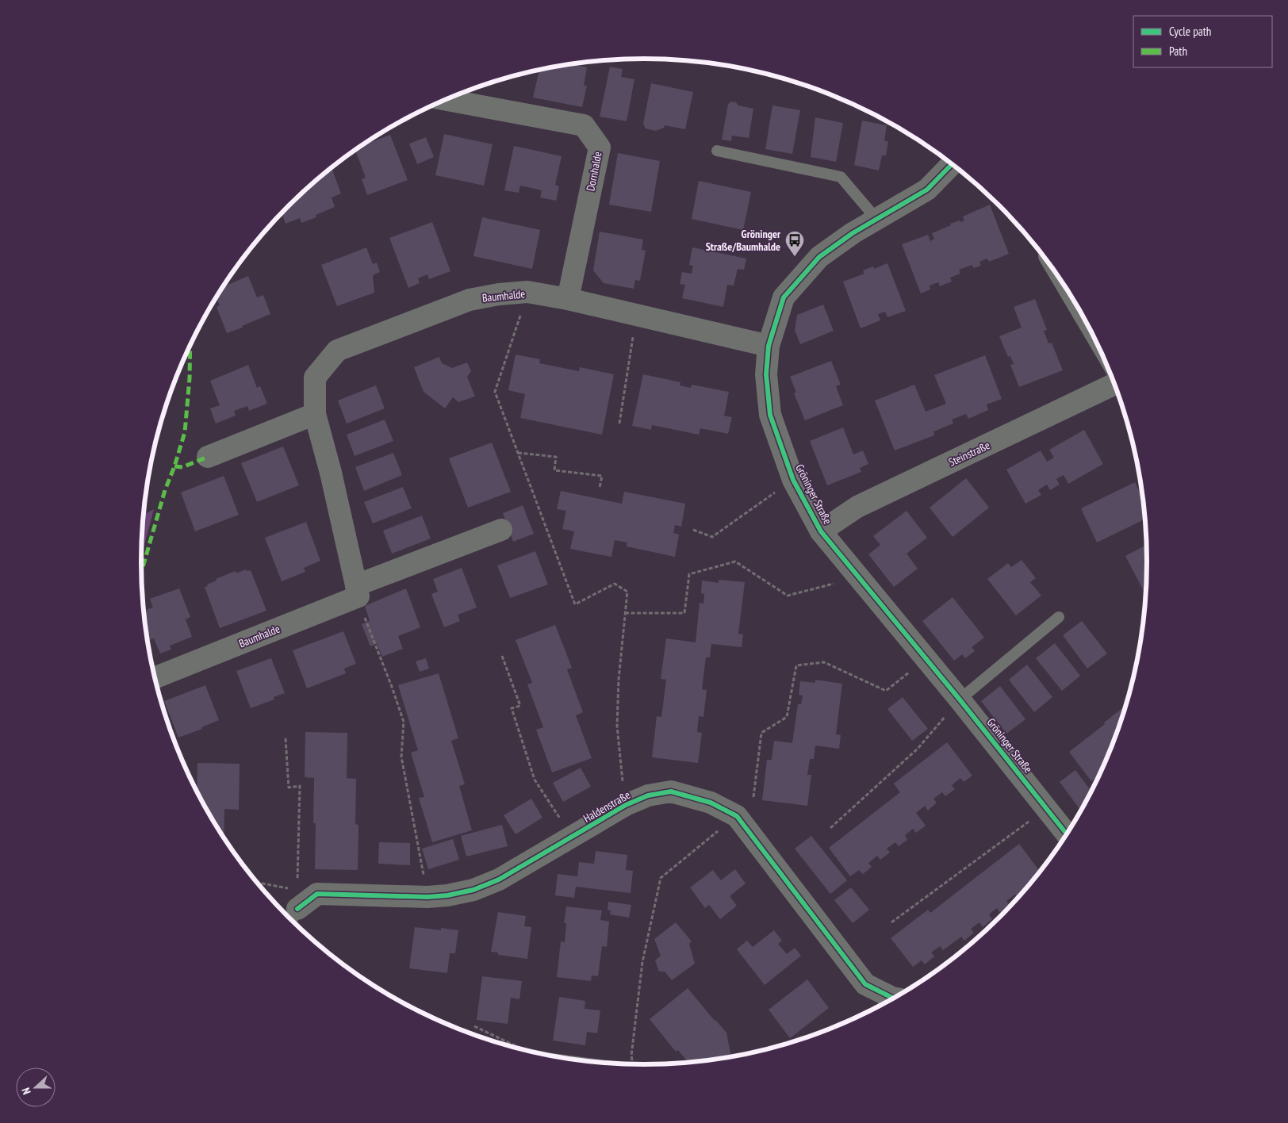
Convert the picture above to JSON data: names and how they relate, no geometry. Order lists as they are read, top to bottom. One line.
{"streets":{"street":["Dornhalde","Baumhalde","Steinstraße","Gröninger Straße","Haldenstraße"]},"crossings":[["Dornhalde","Baumhalde"],["Baumhalde","Gröninger Straße"],["Steinstraße","Gröninger Straße"]],"places":{"bus stop":["Gröninger Straße/Baumhalde"]},"legend":["Cycle path","Path"],"north":"left"}
